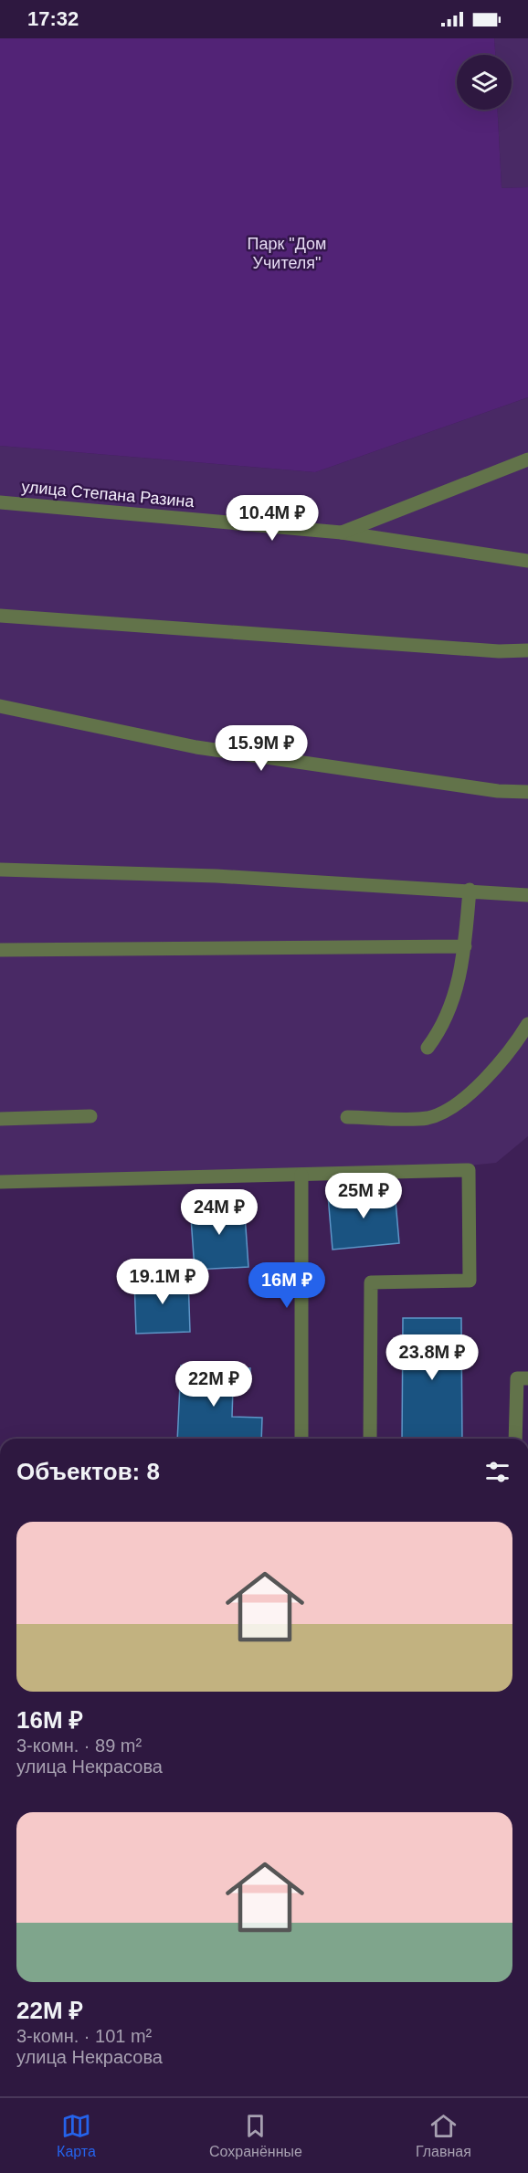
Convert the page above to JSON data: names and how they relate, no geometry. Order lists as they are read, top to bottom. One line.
{"streets":{"street":["улица Степана Разина"]},"parks":["Парк \"Дом Учителя\""],"page":{"status":"17:32","price":["10.4M ₽","15.9M ₽","25M ₽","24M ₽","19.1M ₽","16M ₽","23.8M ₽","22M ₽"],"heading":"Объектов: 8","list":[{"name":"16M ₽","note":"3-комн. · 89 m² · улица Некрасова"},{"name":"22M ₽","note":"3-комн. · 101 m² · улица Некрасова"}],"tabs":["Карта","Сохранённые","Главная"]}}
